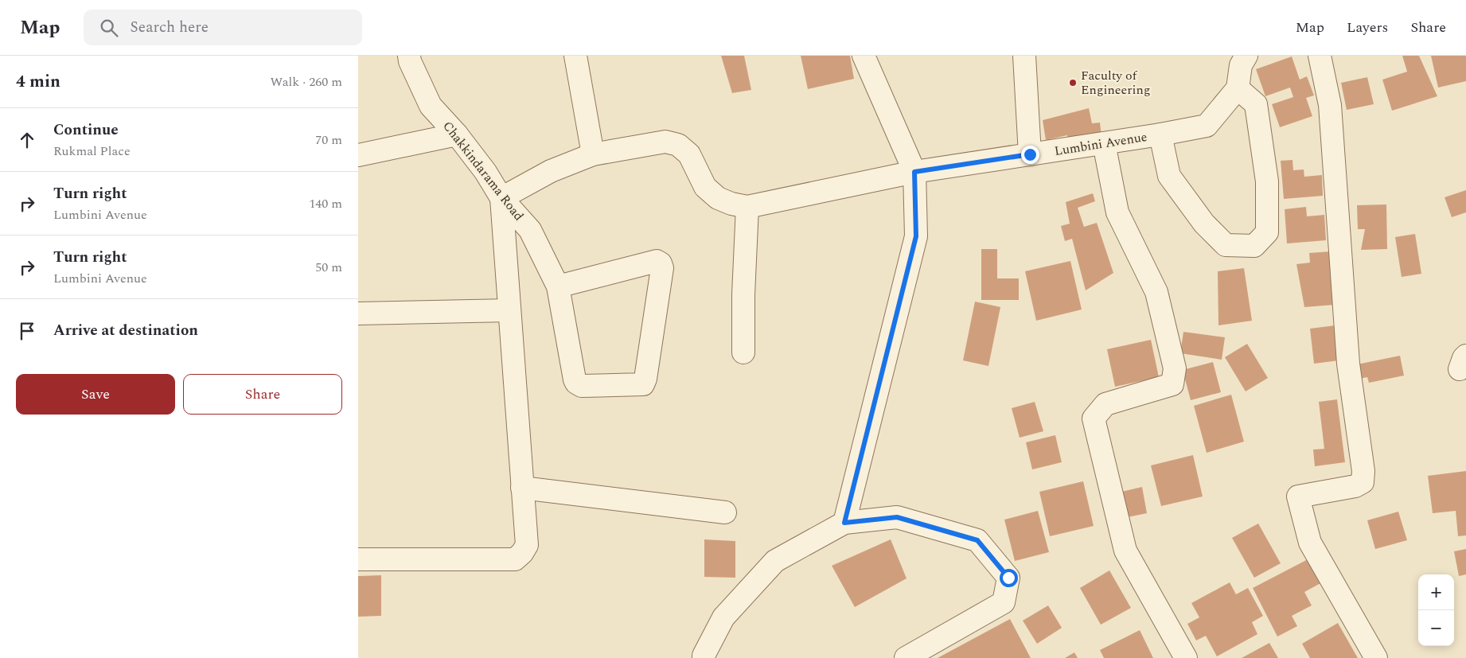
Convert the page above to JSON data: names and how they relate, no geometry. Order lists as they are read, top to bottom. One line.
{"streets":{"street":["Lumbini Avenue","Chakkindarama Road"]},"places":["Faculty of Engineering"],"page":{"header":"Map","search":"Search here","nav":["Map","Layers","Share"],"heading":["4 min","Walk · 260 m"],"list":[["Continue","Rukmal Place","70 m"],["Turn right","Lumbini Avenue","140 m"],["Turn right","Lumbini Avenue","50 m"],"Arrive at destination"],"buttons":["Save","Share"],"map_buttons":["+","−"]}}
